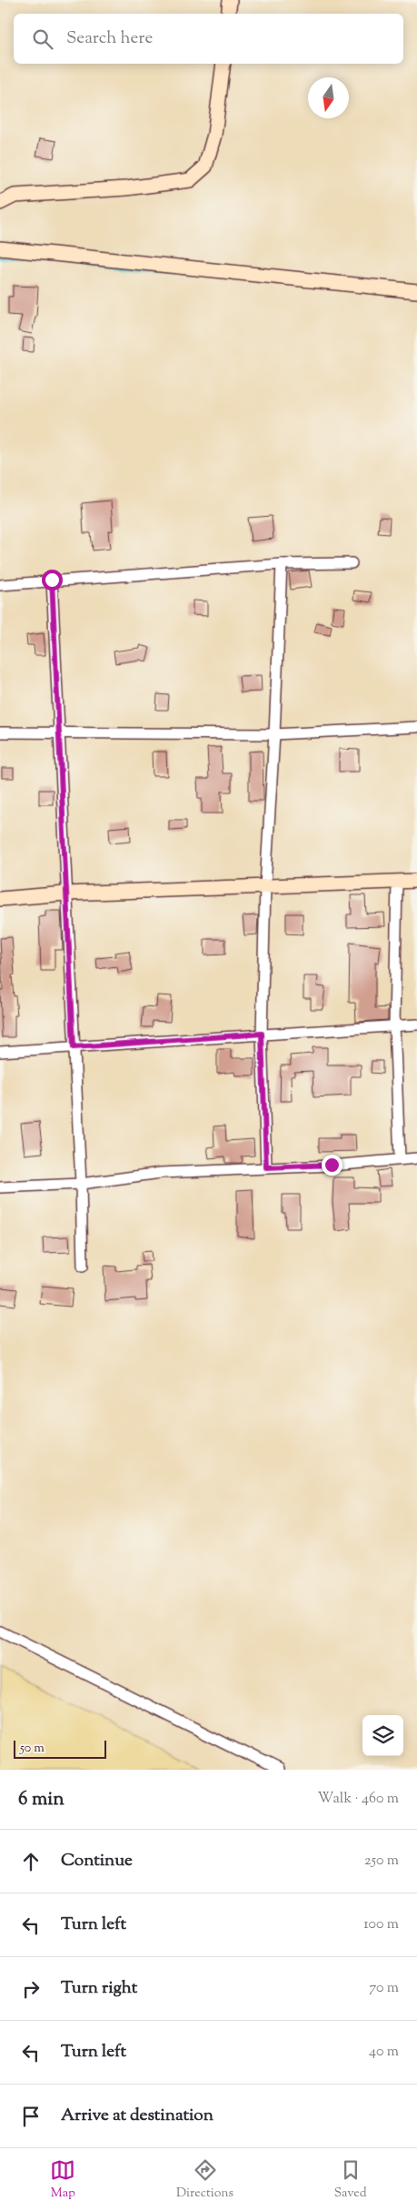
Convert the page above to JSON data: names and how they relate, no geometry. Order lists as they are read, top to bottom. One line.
{"scale_bar":"50 m","north":"bottom","page":{"search":"Search here","scale":"50 m","heading":["6 min","Walk · 460 m"],"list":[["Continue","250 m"],["Turn left","100 m"],["Turn right","70 m"],["Turn left","40 m"],"Arrive at destination"],"nav":["Map","Directions","Saved"]}}
